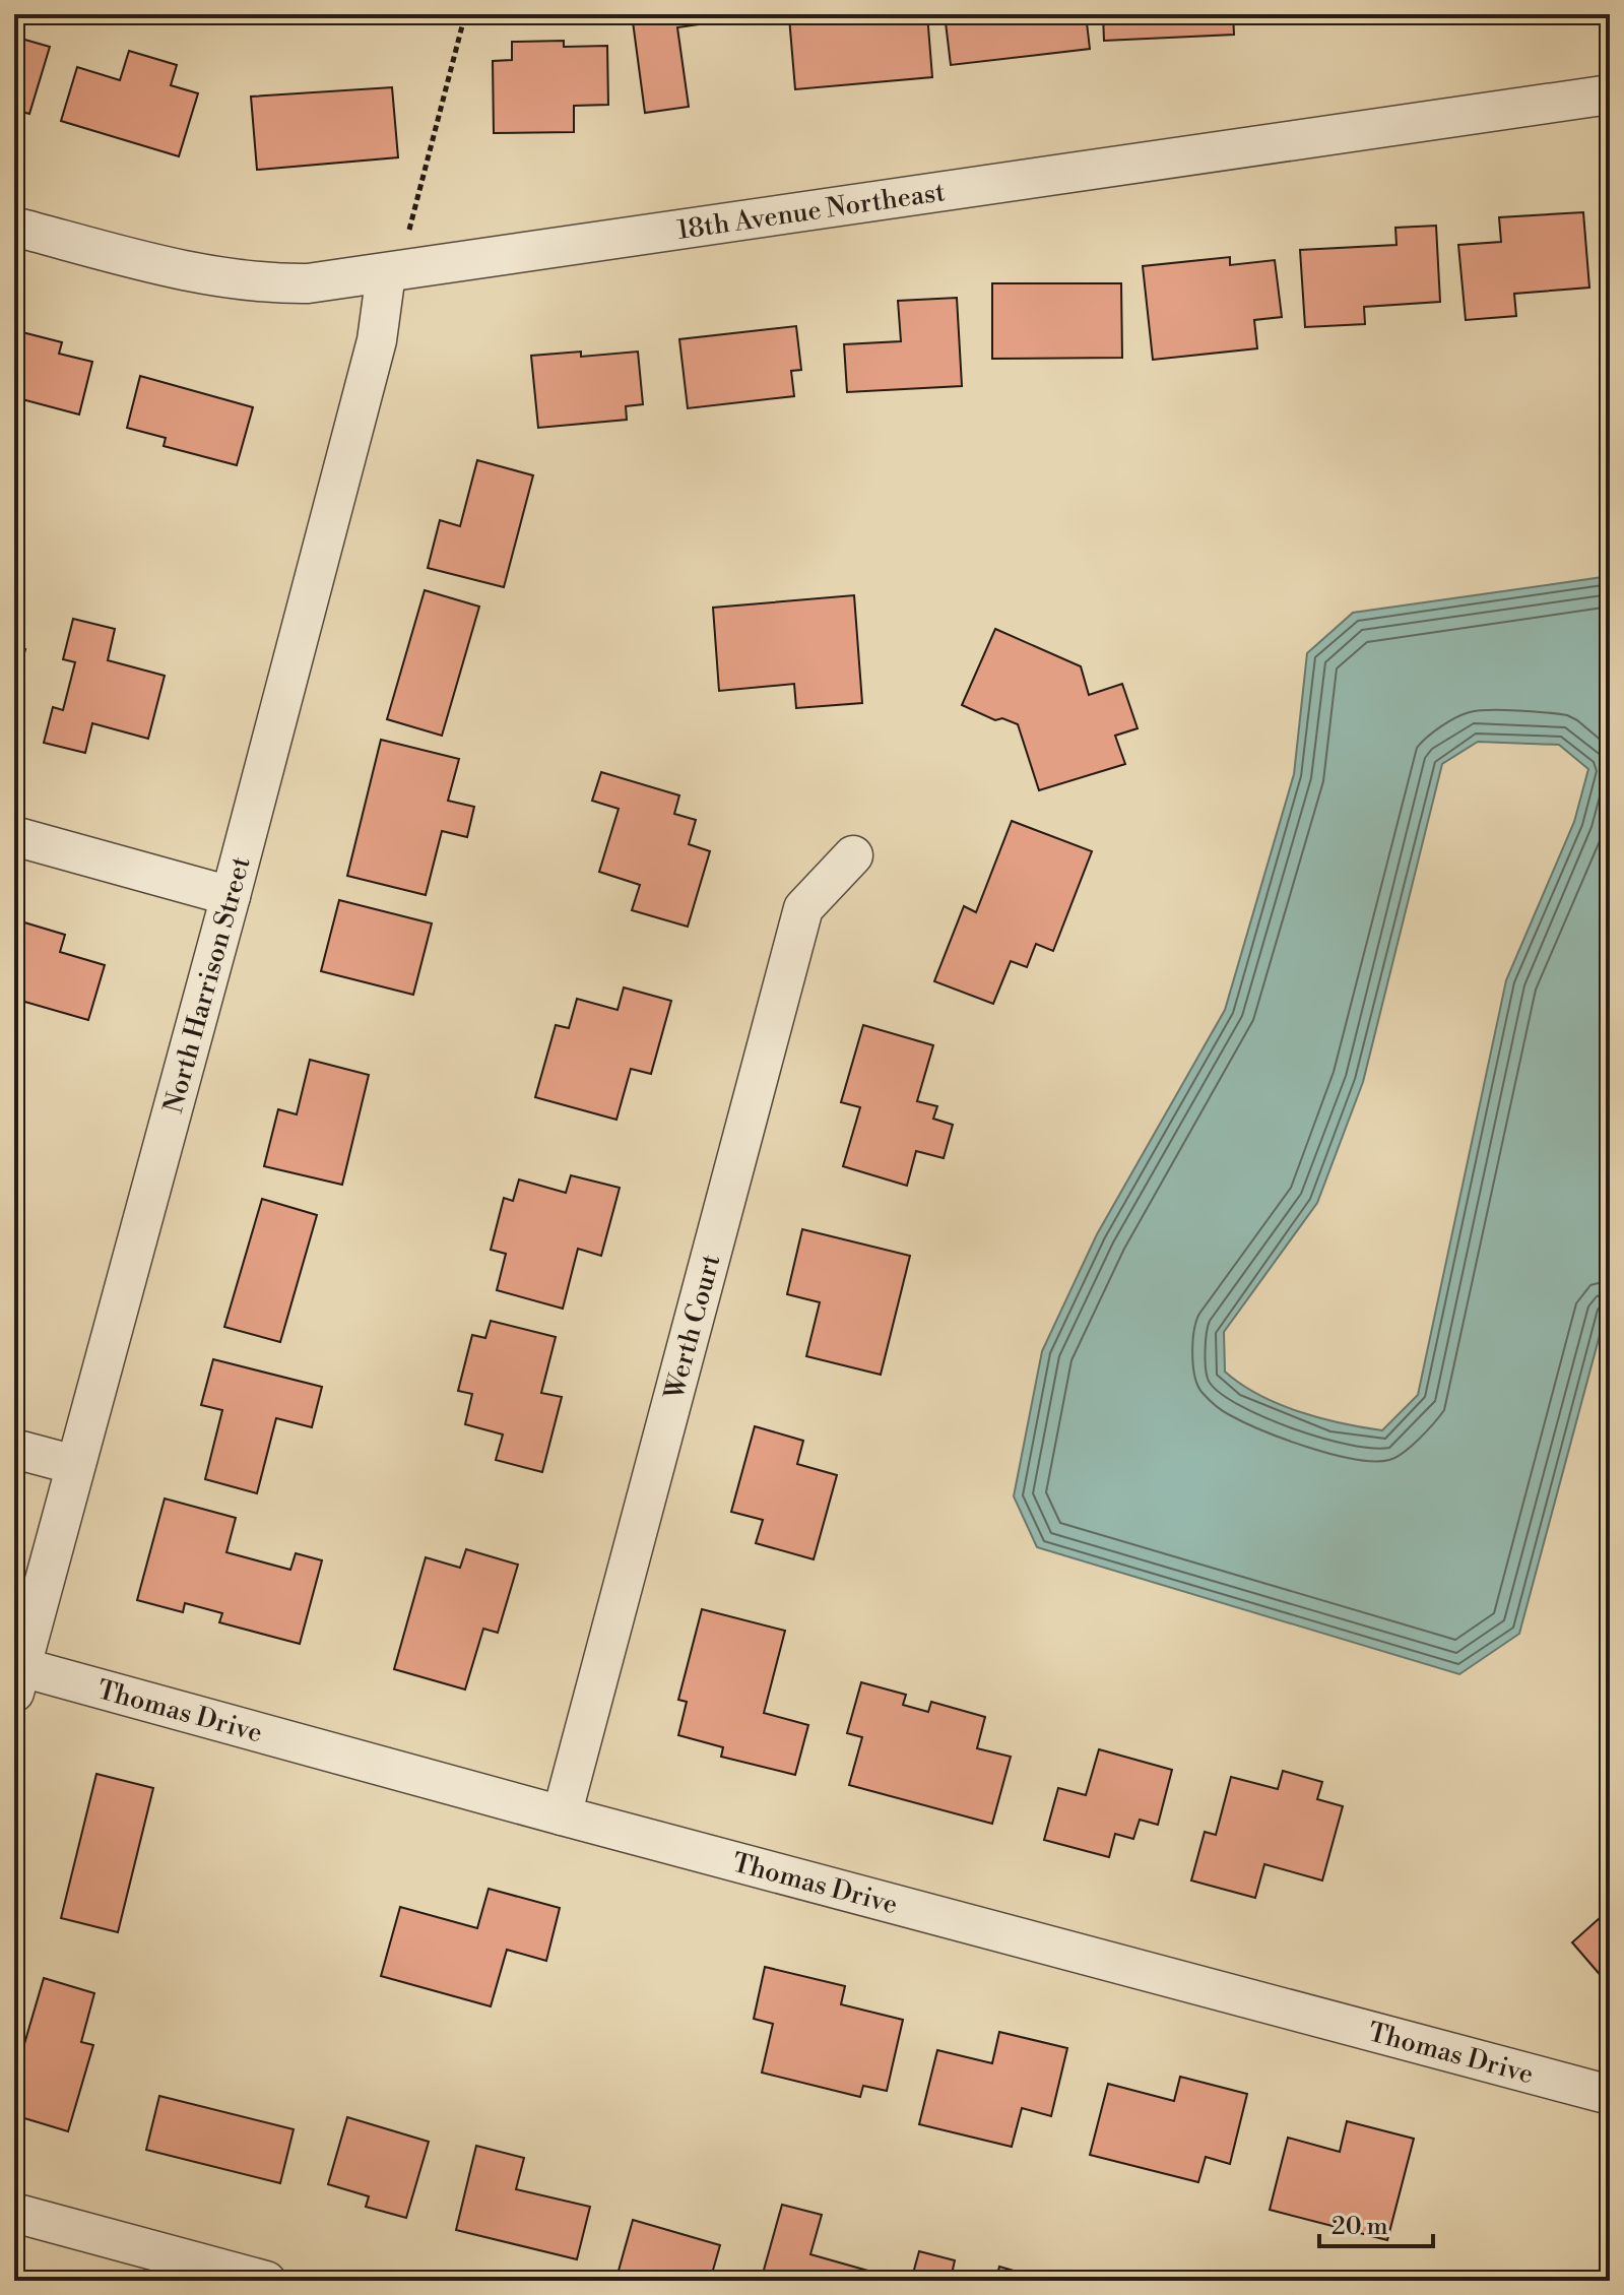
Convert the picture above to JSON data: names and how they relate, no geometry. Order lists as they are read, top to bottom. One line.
{"streets":{"street":["18th Avenue Northeast","North Harrison Street","Werth Court","Thomas Drive"]},"crossings":[["18th Avenue Northeast","North Harrison Street"],["North Harrison Street","Thomas Drive"],["Werth Court","Thomas Drive"]],"scale_bar":"20 m"}
